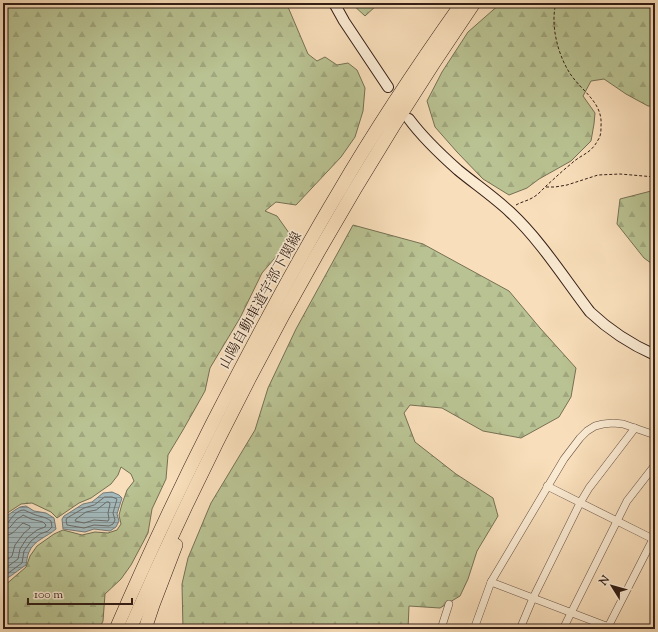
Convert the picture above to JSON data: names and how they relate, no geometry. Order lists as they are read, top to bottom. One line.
{"streets":{"highway":["山陽自動車道宇部下関線"]},"scale_bar":"100 m","north":"top left"}
